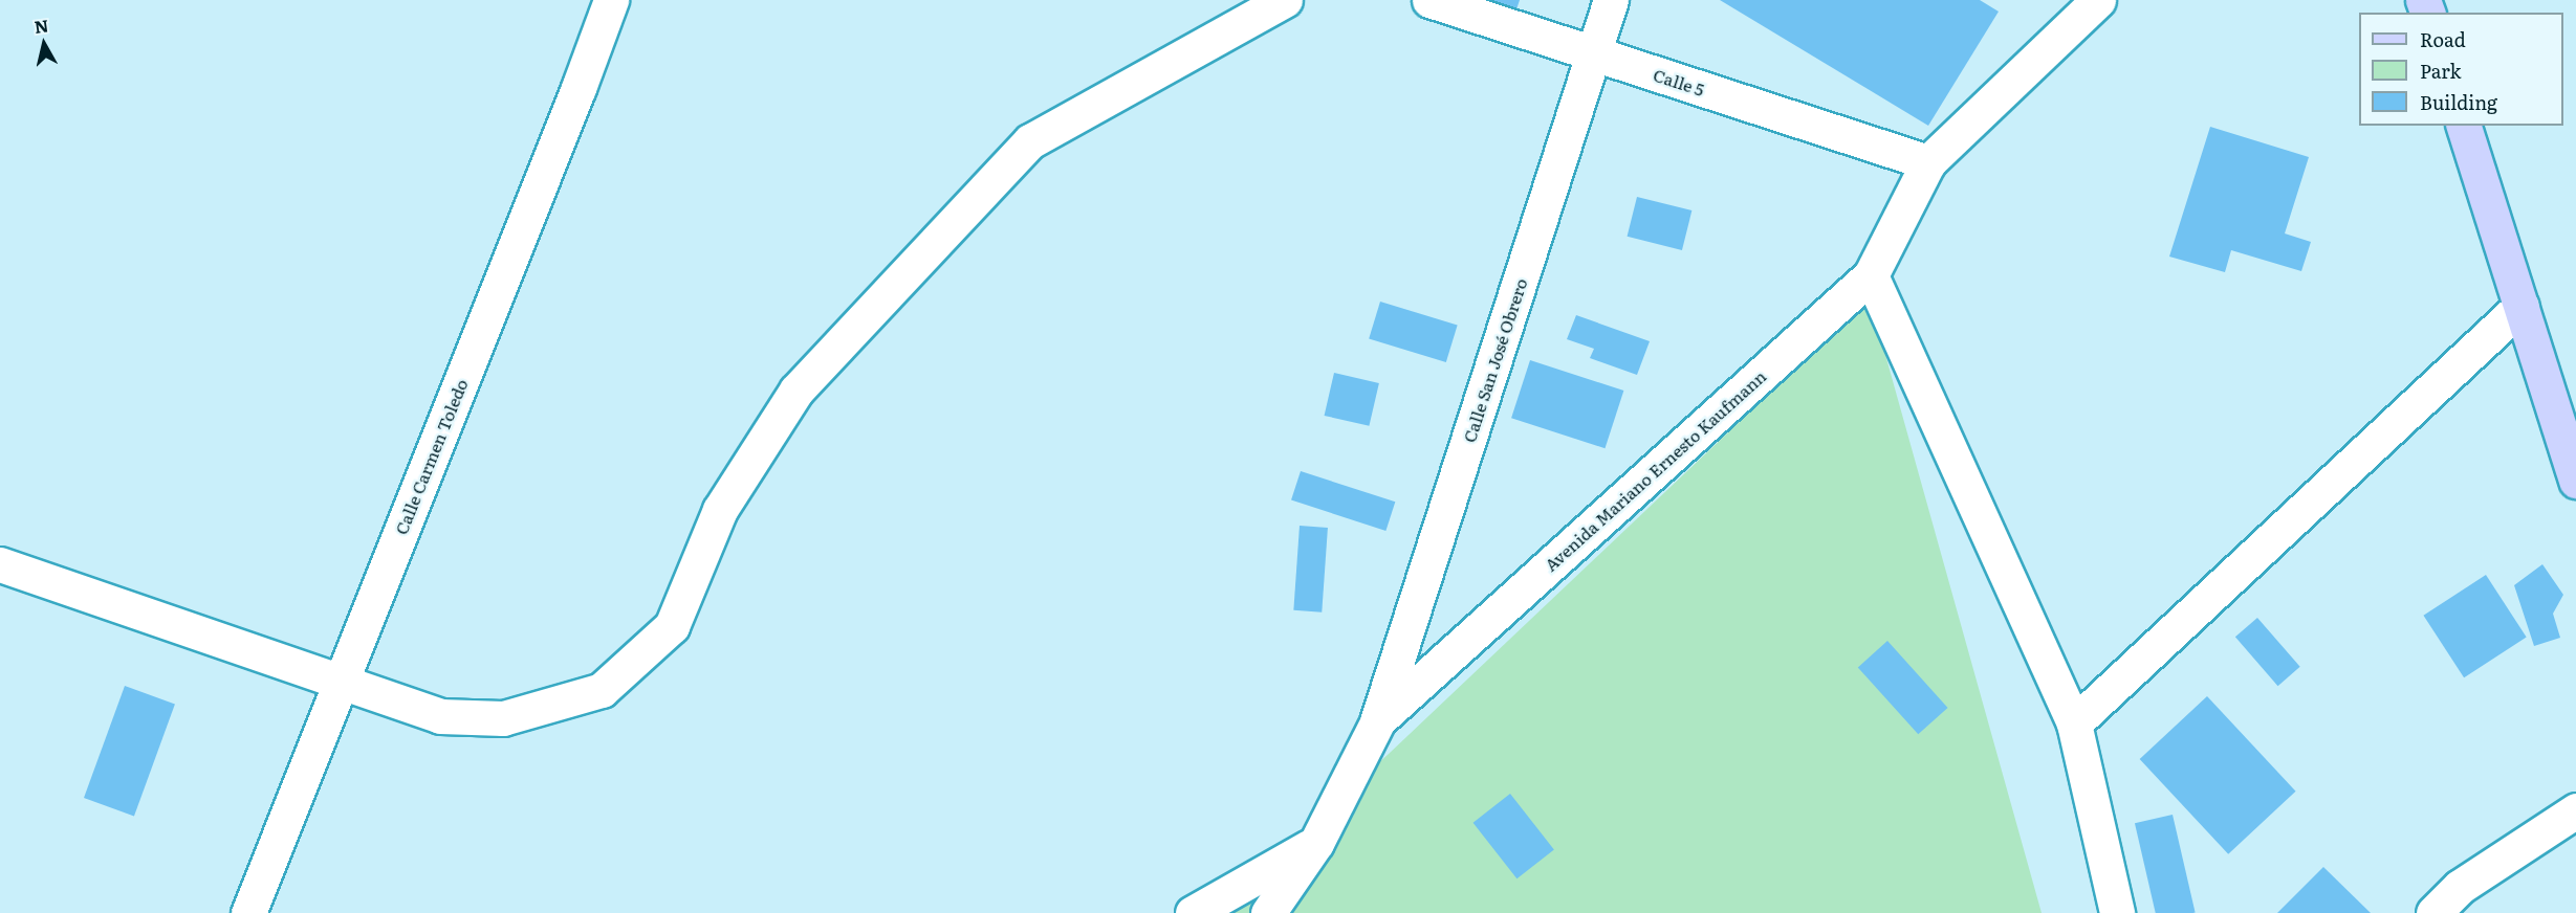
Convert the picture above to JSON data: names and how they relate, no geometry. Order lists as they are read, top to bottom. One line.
{"streets":{"street":["Calle 5","Calle San José Obrero","Calle Carmen Toledo","Avenida Mariano Ernesto Kaufmann"]},"crossings":[["Calle 5","Calle San José Obrero"],["Calle 5","Avenida Mariano Ernesto Kaufmann"],["Calle San José Obrero","Avenida Mariano Ernesto Kaufmann"]],"legend":["Road","Park","Building"],"north":"top"}
